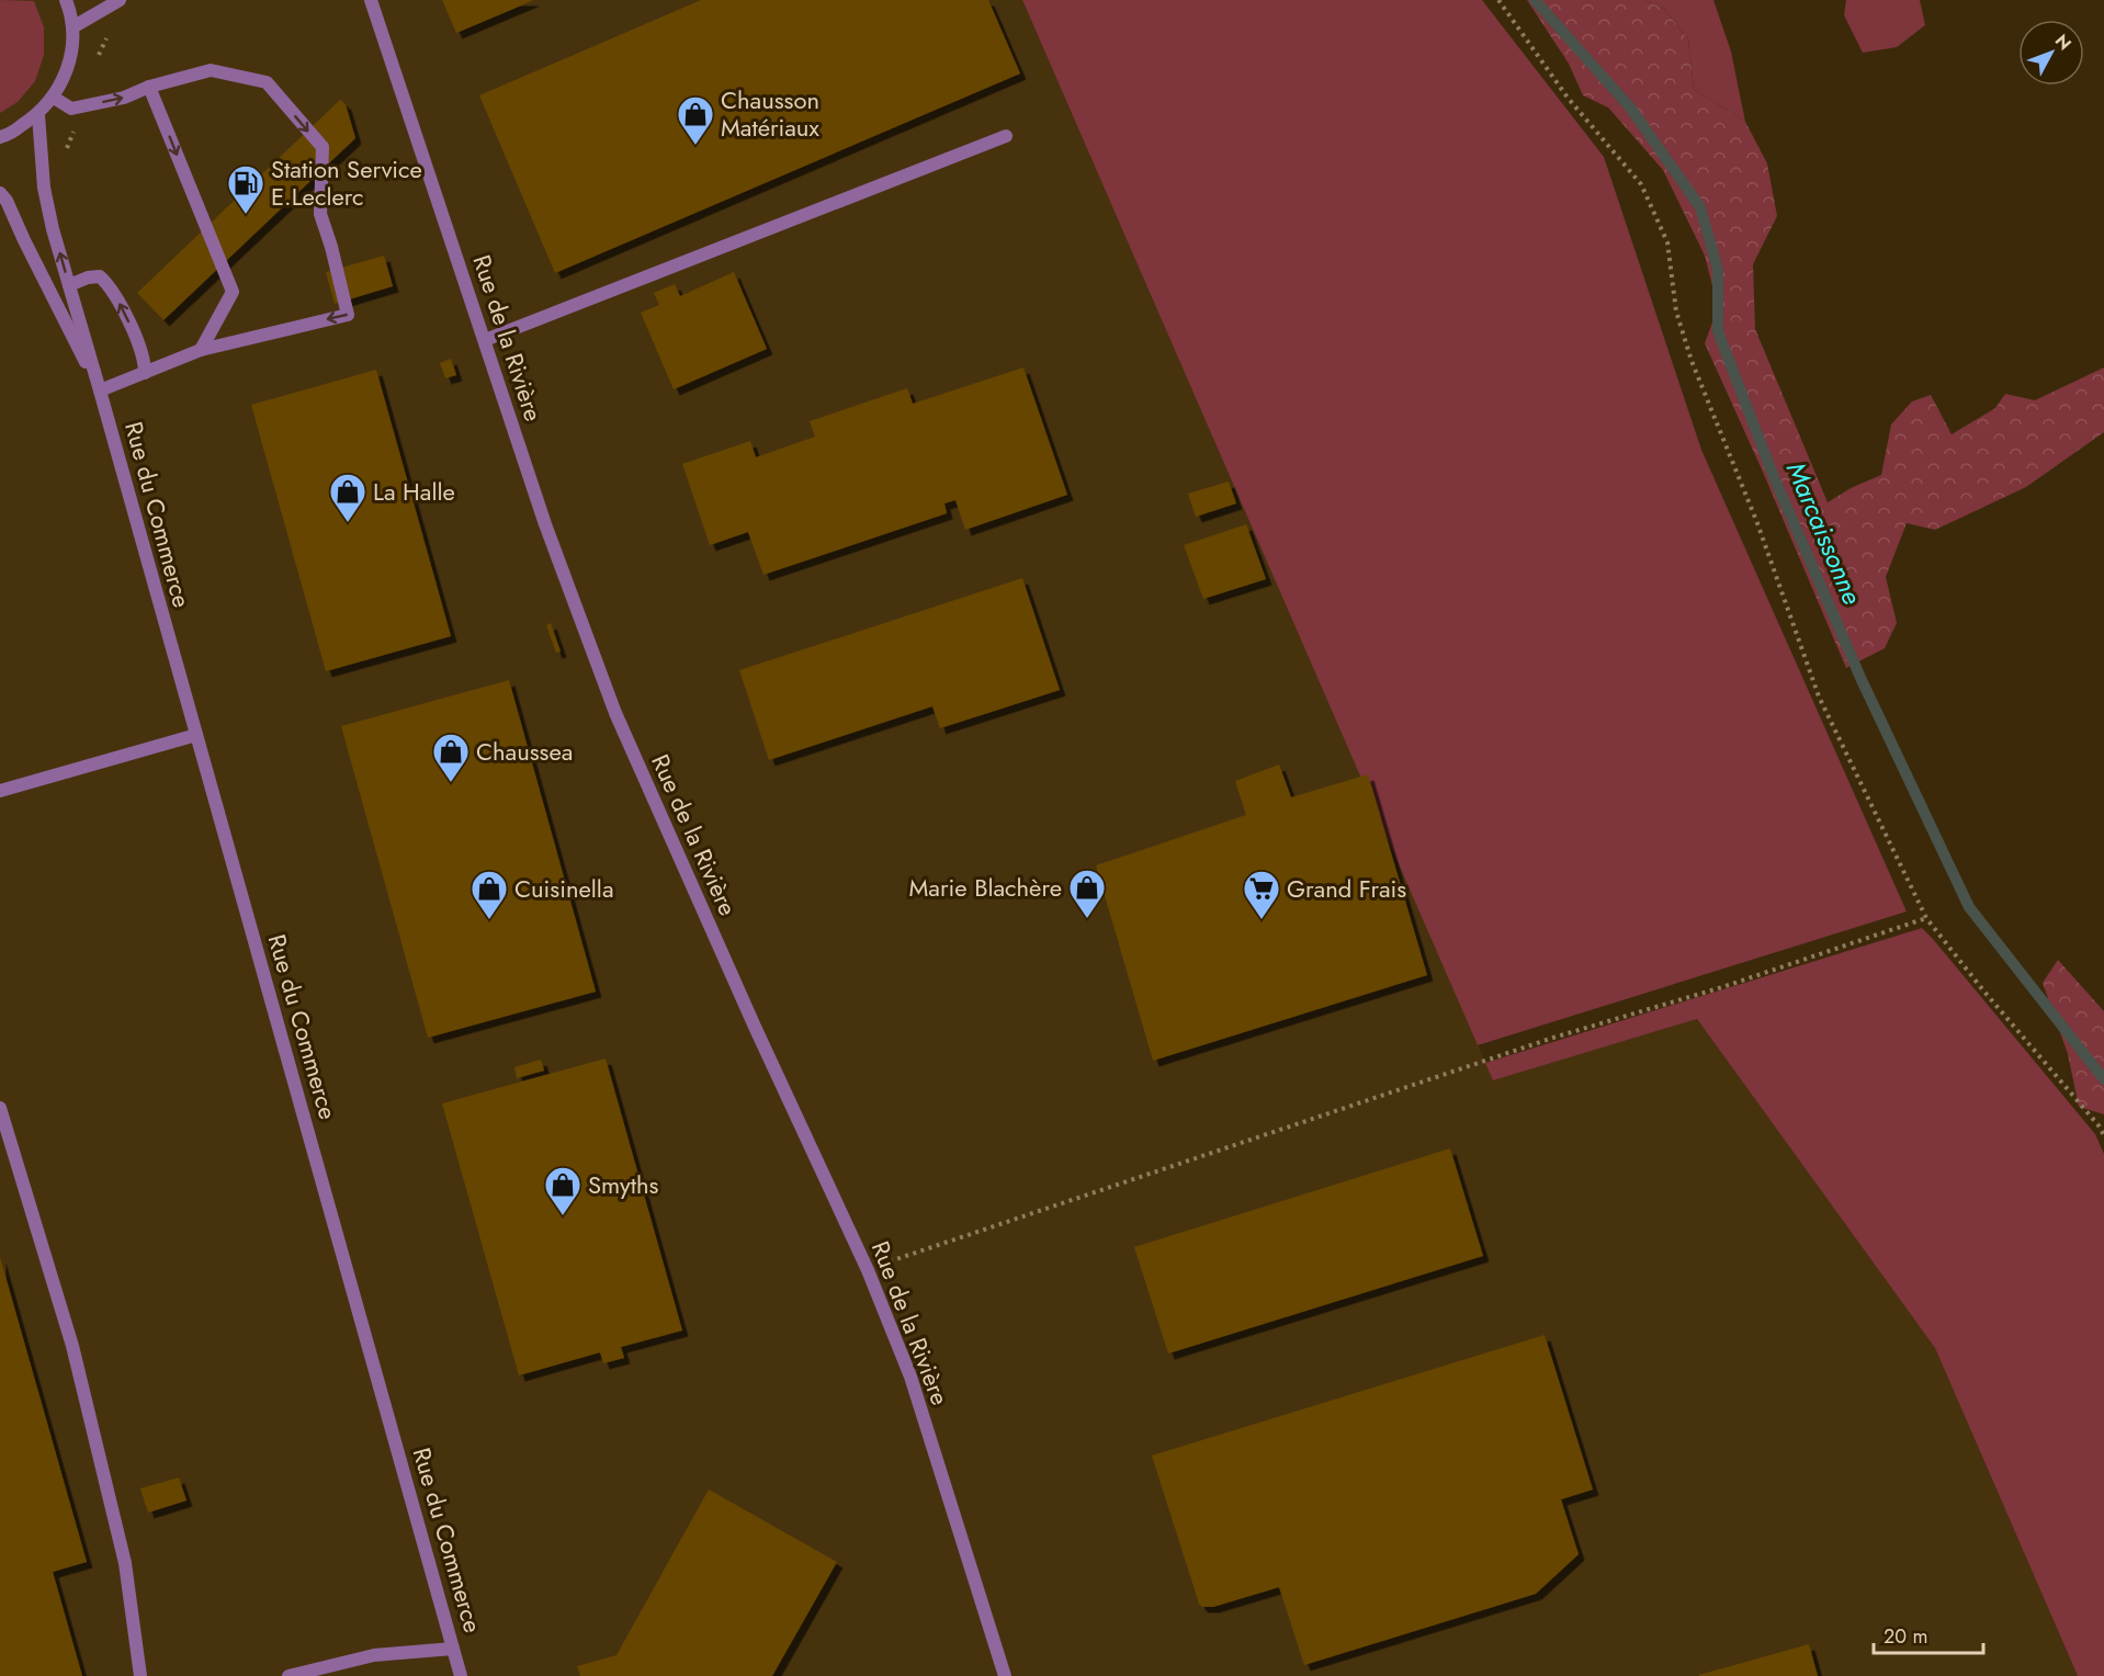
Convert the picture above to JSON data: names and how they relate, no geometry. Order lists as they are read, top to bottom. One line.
{"streets":{"street":["Rue de la Rivière","Rue du Commerce"]},"water":["Marcaissonne"],"places":{"shop":["Chausson Matériaux","La Halle","Chaussea","Marie Blachère","Cuisinella","Smyths"],"fuel station":["Station Service E.Leclerc"],"supermarket":["Grand Frais"]},"scale_bar":"20 m","north":"top right"}
